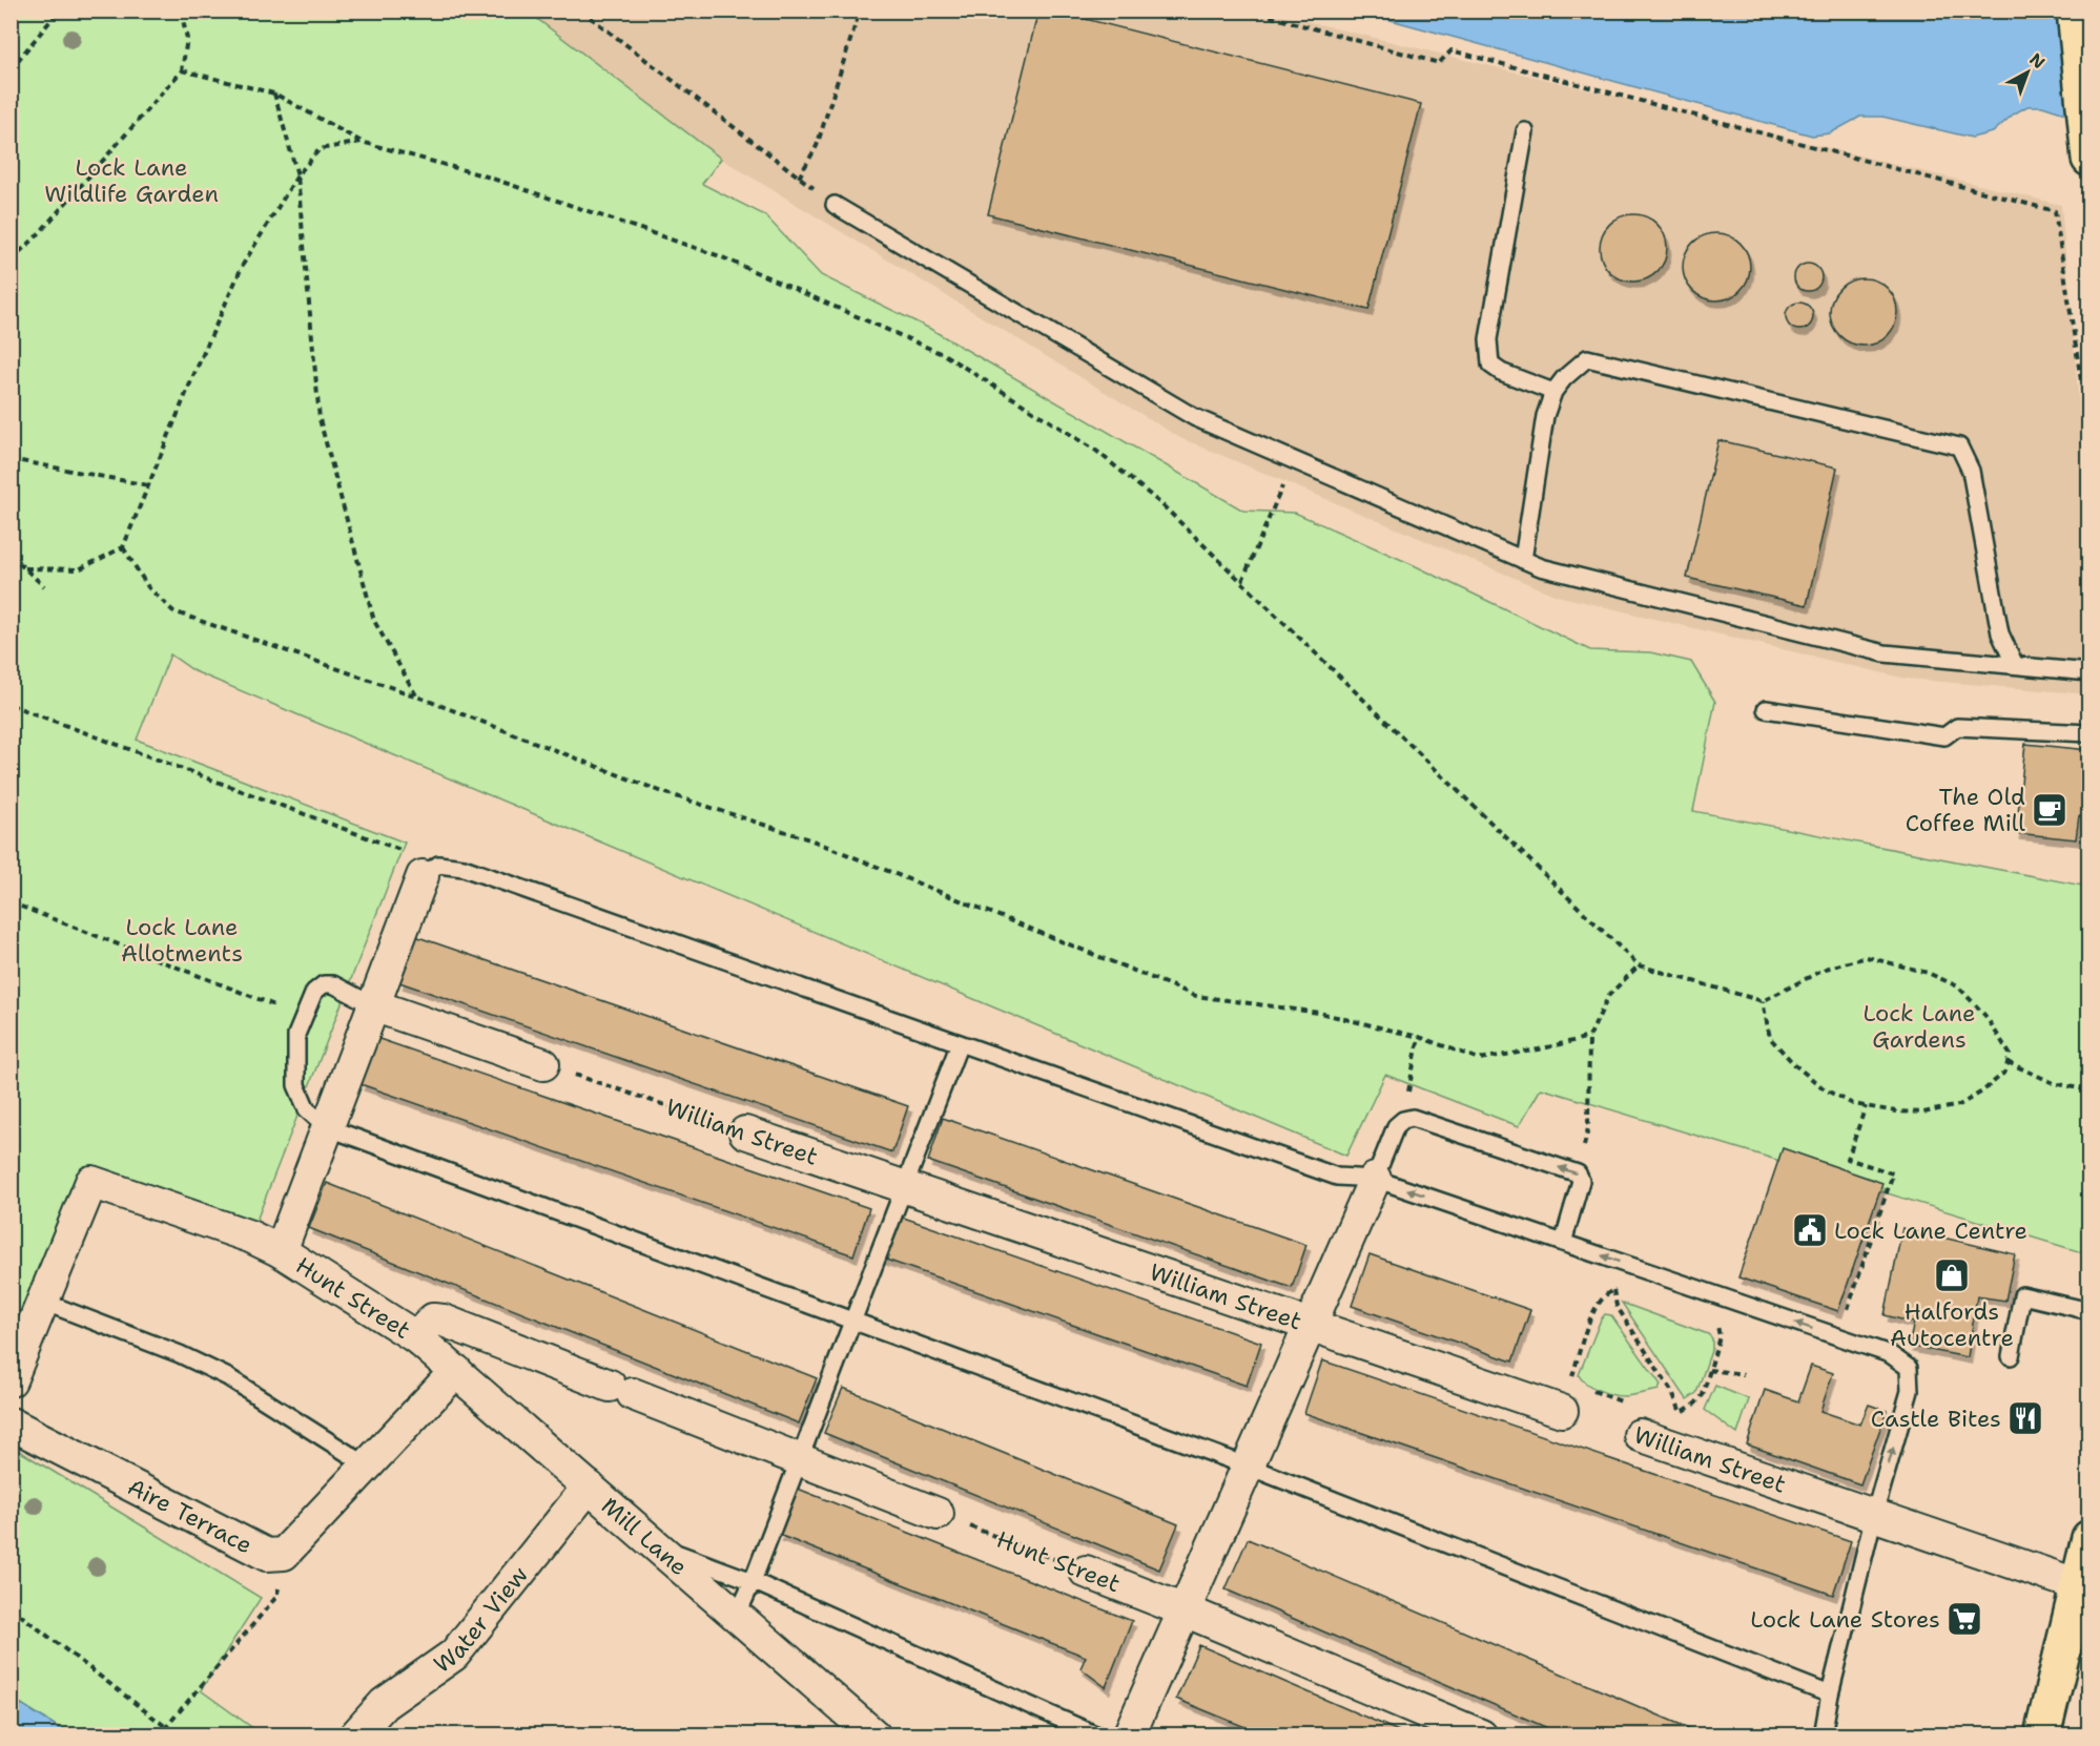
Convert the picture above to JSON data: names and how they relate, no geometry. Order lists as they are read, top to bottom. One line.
{"streets":{"street":["William Street","Hunt Street","Aire Terrace","Mill Lane","Water View"]},"crossings":[["Hunt Street","Mill Lane"],["Aire Terrace","Mill Lane"],["Mill Lane","Water View"]],"parks":["Lock Lane Wildlife Garden","Lock Lane Allotments","Lock Lane Gardens"],"places":{"cafe":["The Old Coffee Mill"],"public building":["Lock Lane Centre"],"shop":["Halfords Autocentre"],"restaurant":["Castle Bites"],"supermarket":["Lock Lane Stores"]},"north":"top right"}
